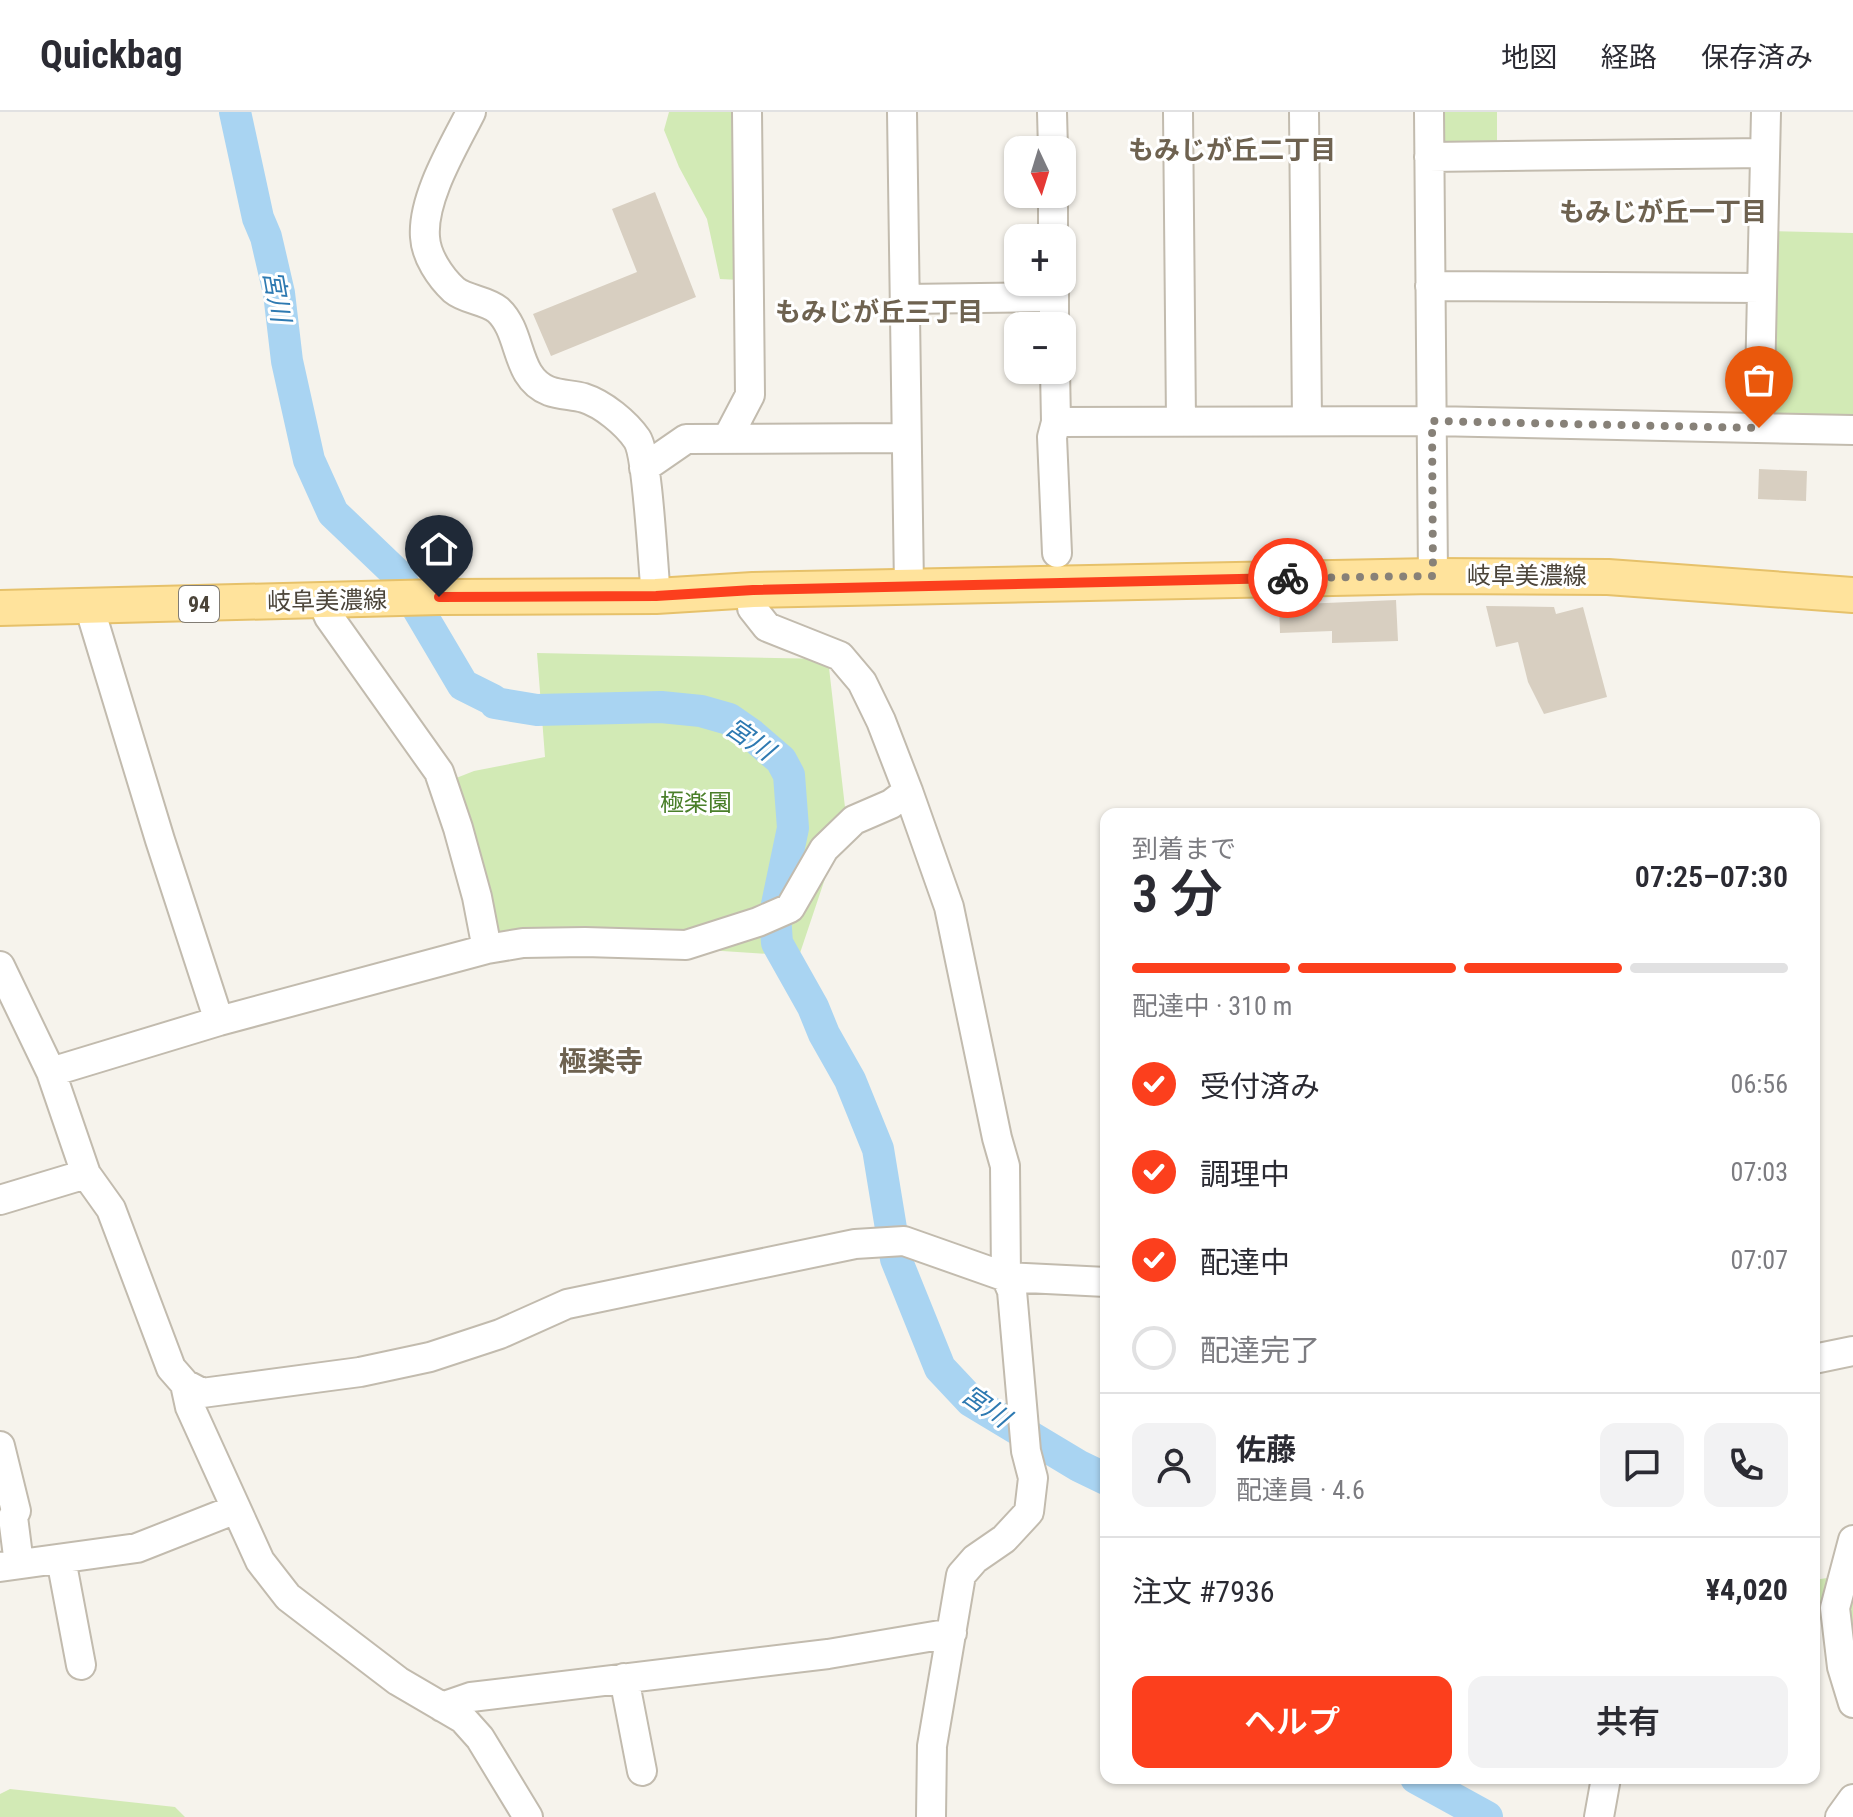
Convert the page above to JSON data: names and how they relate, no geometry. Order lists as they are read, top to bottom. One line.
{"streets":{"main road":["岐阜美濃線","94"]},"districts":["もみじが丘二丁目","もみじが丘一丁目","もみじが丘三丁目","極楽寺"],"water":["宮川"],"parks":["極楽園"],"north":"bottom","page":{"header":"Quickbag","nav":["地図","経路","保存済み"],"map_buttons":["+","−"],"heading":["3 分","到着まで","07:25–07:30"],"panel":["佐藤","配達員 · 4.6","注文 #7936","¥4,020"],"bar":"配達中 · 310 m","list":[["受付済み","06:56"],["調理中","07:03"],["配達中","07:07"],"配達完了"],"buttons":["ヘルプ","共有"]}}
